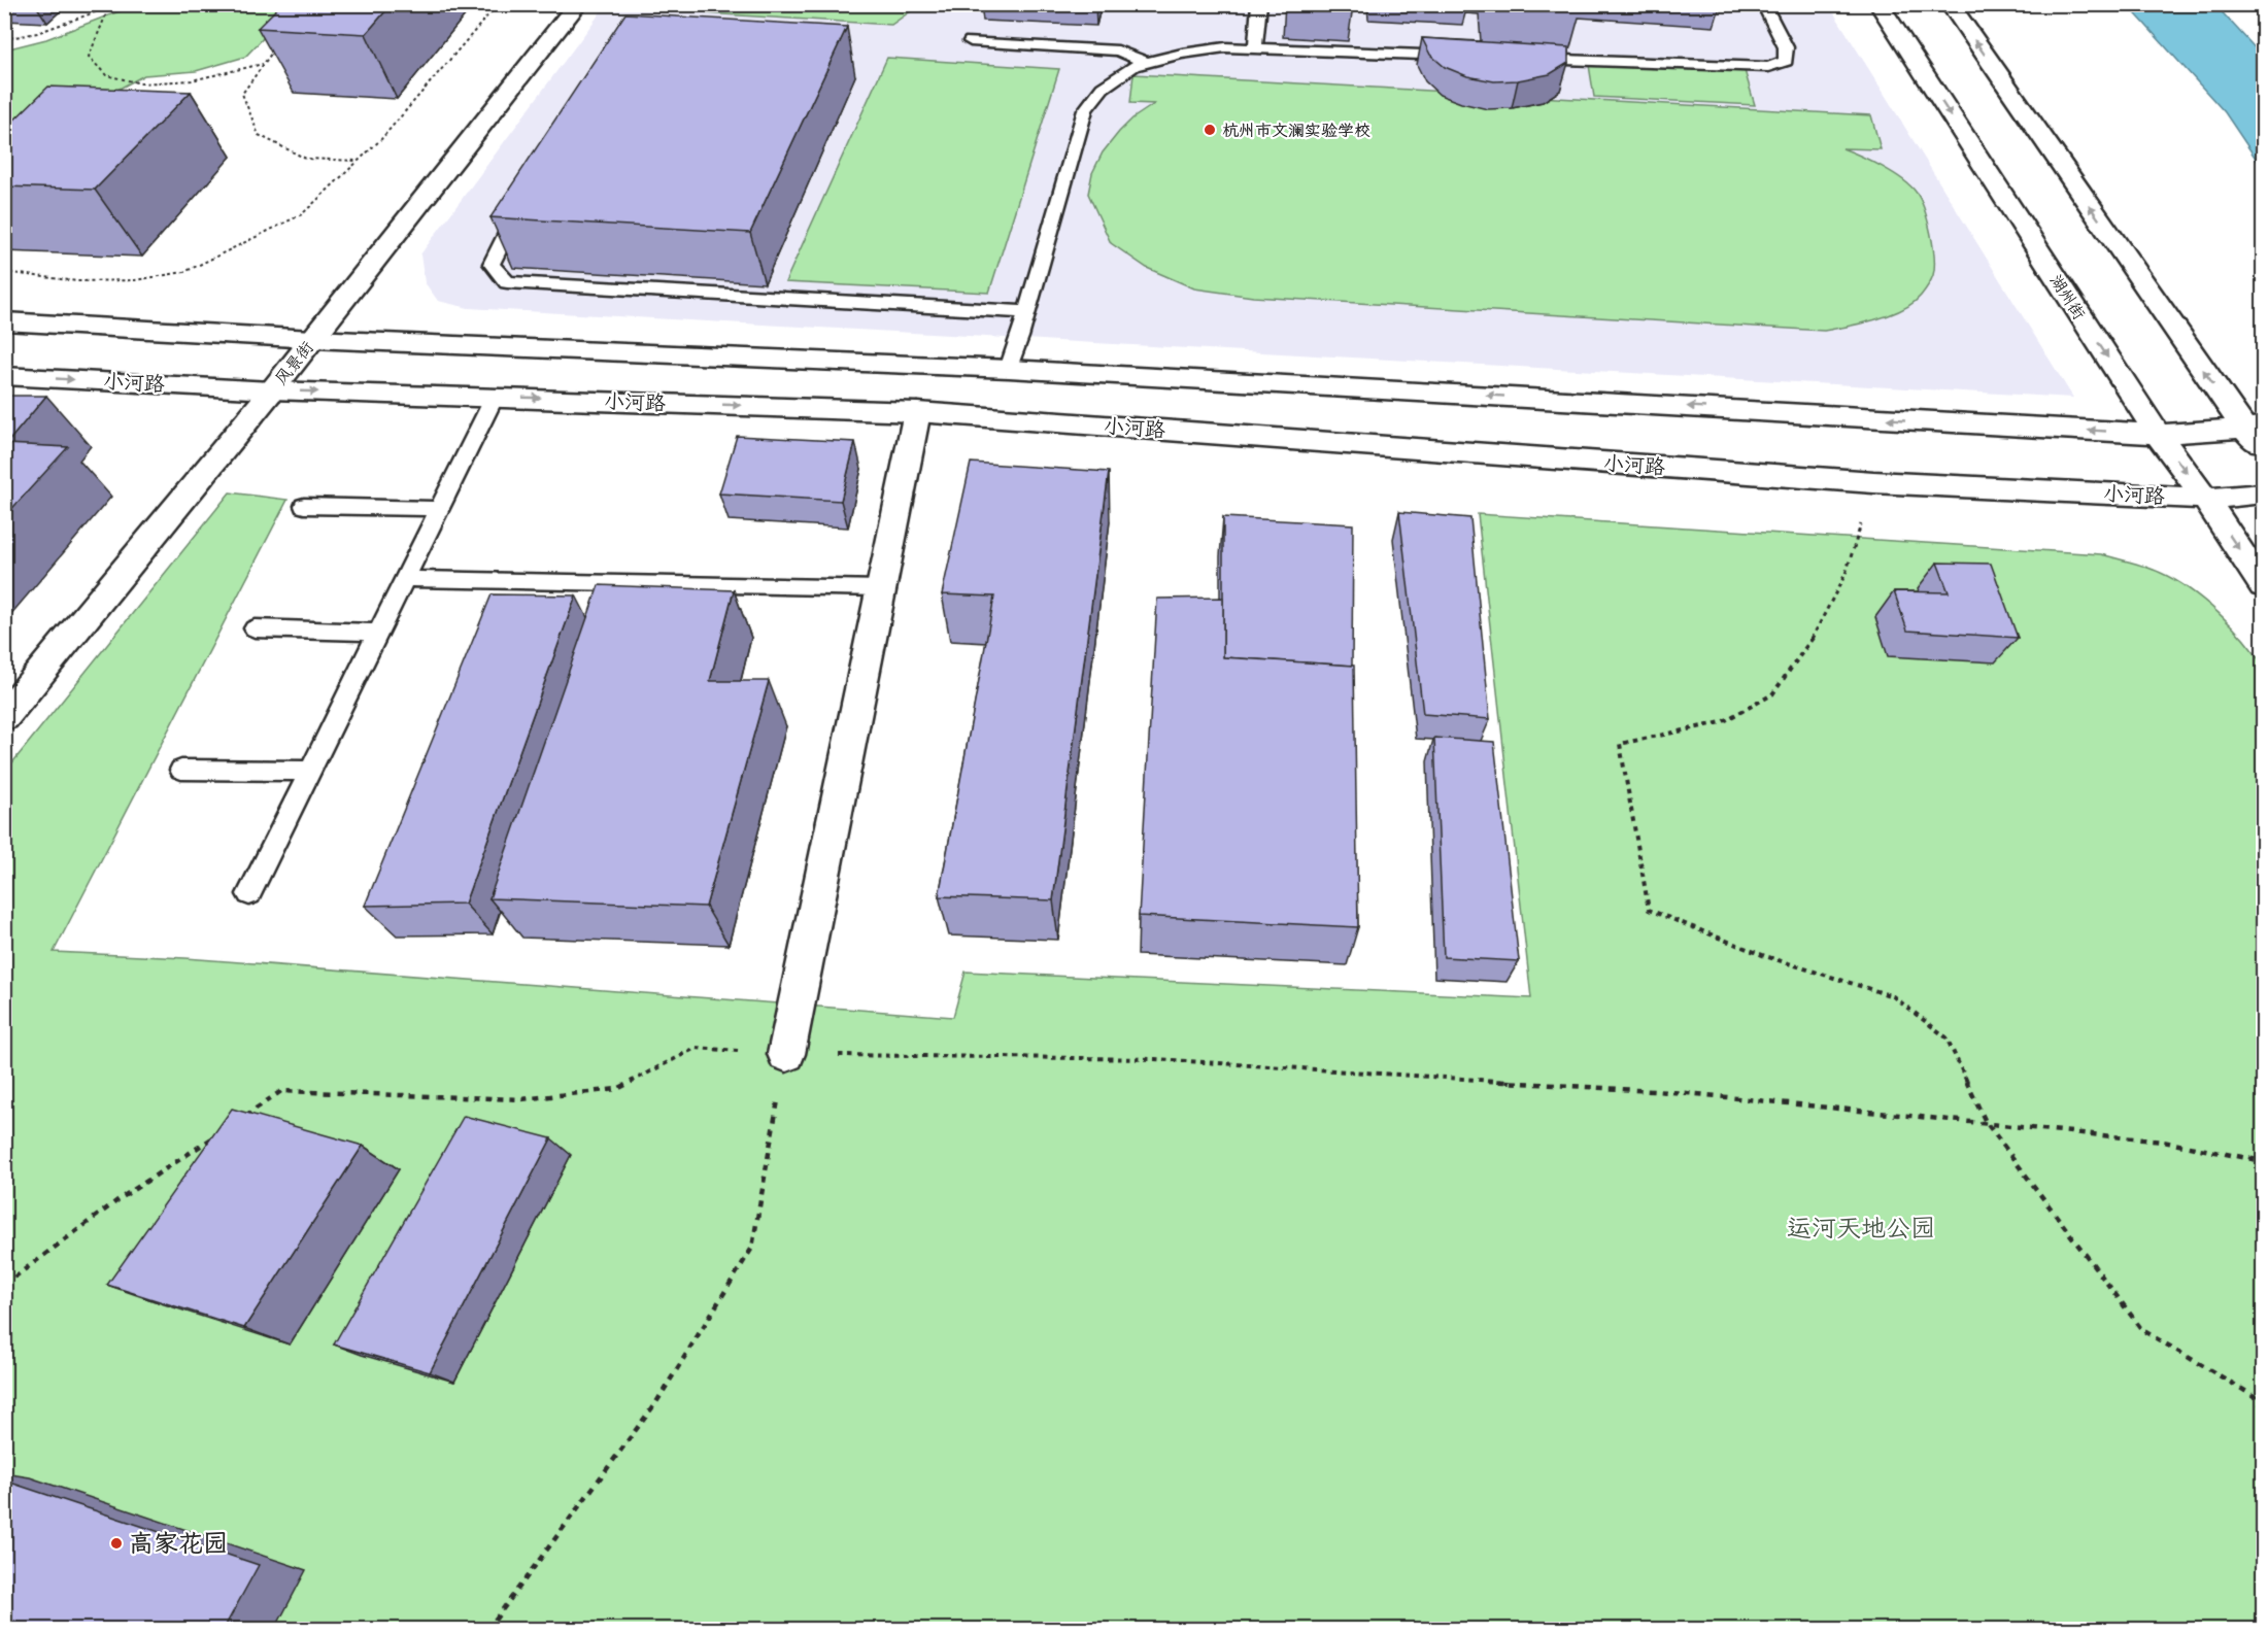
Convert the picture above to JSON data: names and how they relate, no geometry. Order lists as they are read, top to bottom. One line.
{"streets":{"main road":["湖州街","风景街","小河路"]},"crossings":[["湖州街","小河路"],["风景街","小河路"]],"parks":["运河天地公园"],"places":["杭州市文澜实验学校","高家花园"]}
